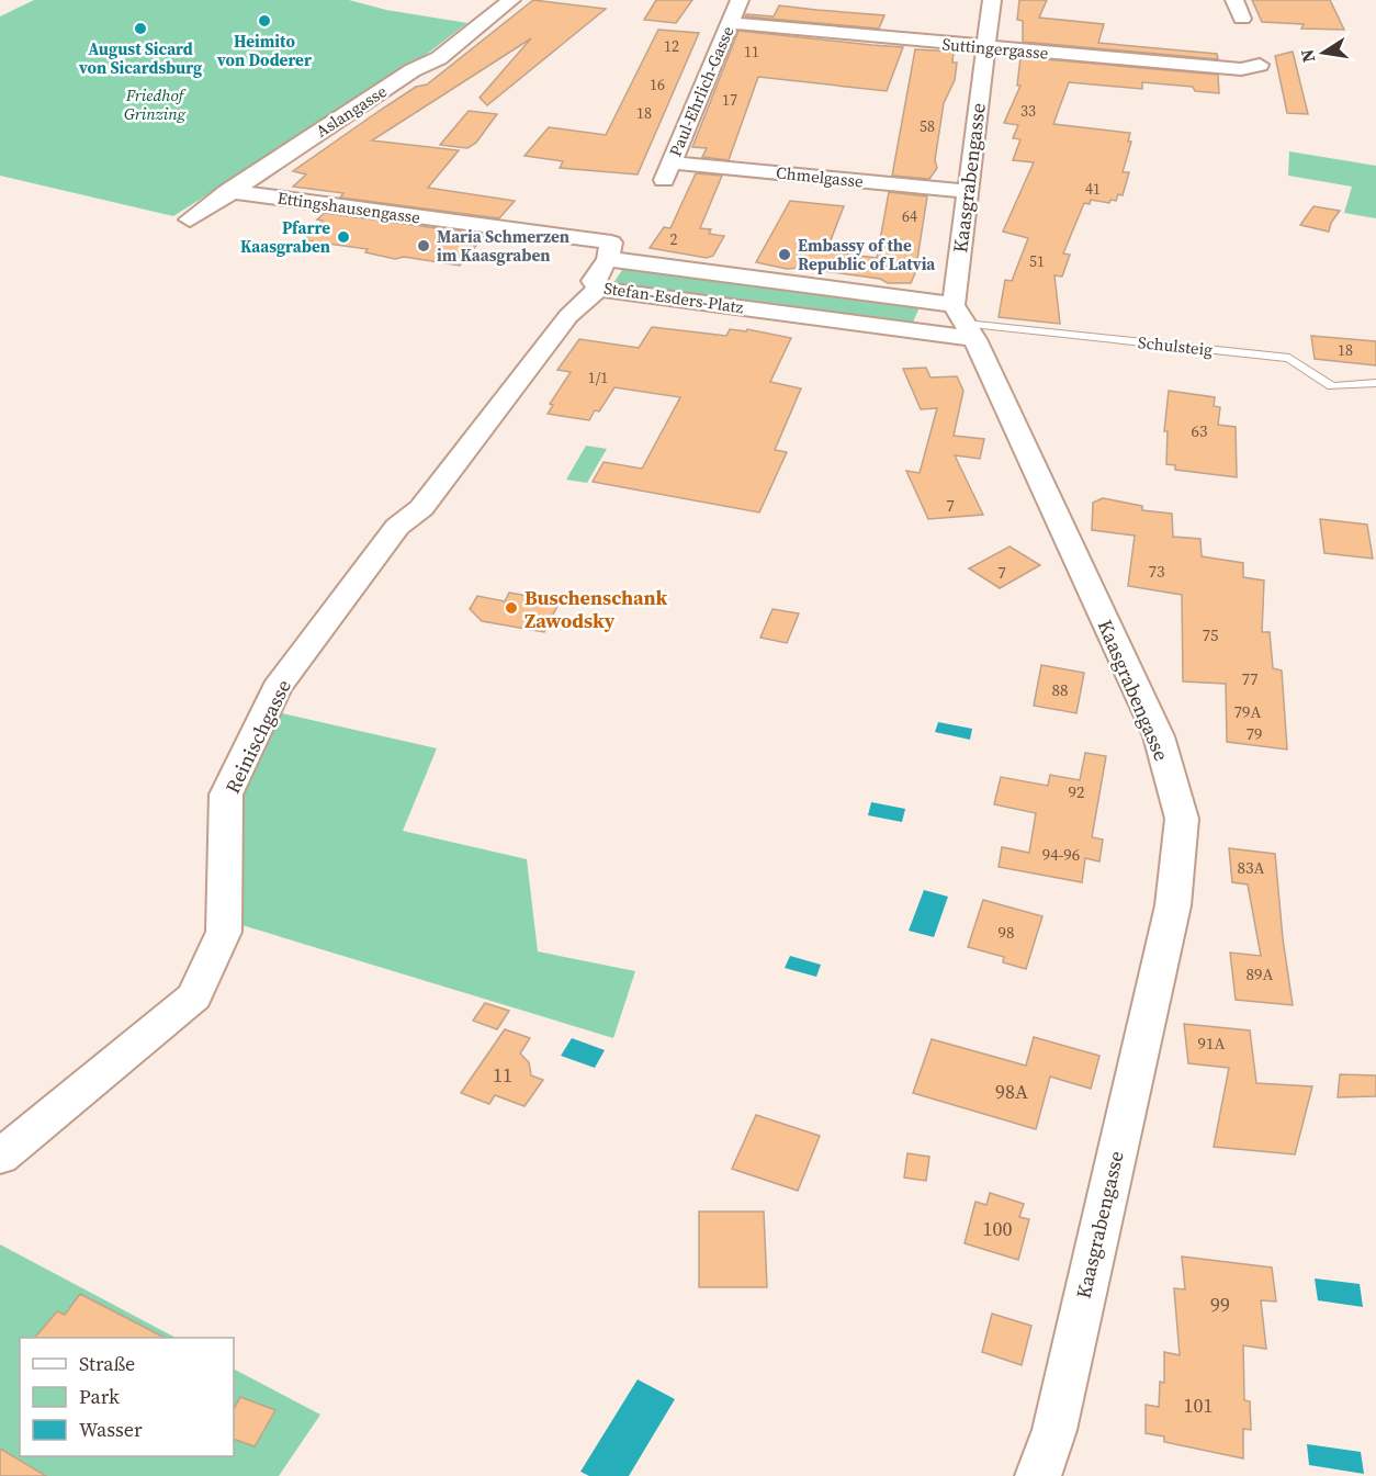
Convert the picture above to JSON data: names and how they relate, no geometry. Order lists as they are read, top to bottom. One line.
{"streets":{"street":["Suttingergasse","Paul-Ehrlich-Gasse","Aslangasse","Chmelgasse","Kaasgrabengasse","Ettingshausengasse","Stefan-Esders-Platz","Reinischgasse"],"lane":["Schulsteig"]},"crossings":[["Suttingergasse","Paul-Ehrlich-Gasse"],["Suttingergasse","Kaasgrabengasse"],["Paul-Ehrlich-Gasse","Chmelgasse"],["Aslangasse","Ettingshausengasse"],["Chmelgasse","Kaasgrabengasse"],["Kaasgrabengasse","Stefan-Esders-Platz"],["Kaasgrabengasse","Schulsteig"],["Ettingshausengasse","Stefan-Esders-Platz"],["Stefan-Esders-Platz","Schulsteig"],["Stefan-Esders-Platz","Reinischgasse"]],"parks":["Friedhof Grinzing"],"places":["Heimito von Doderer","August Sicard von Sicardsburg","Pfarre Kaasgraben","Maria Schmerzen im Kaasgraben","Embassy of the Republic of Latvia","Buschenschank Zawodsky"],"house_numbers":["12","11","16","17","33","18","58","41","64","2","51","18","1/1","63","7","73","7","75","77","88","79A","79","92","94-96","83A","98","89A","91A","11","98A","100","99","101"],"legend":["Straße","Park","Wasser"],"north":"left"}
